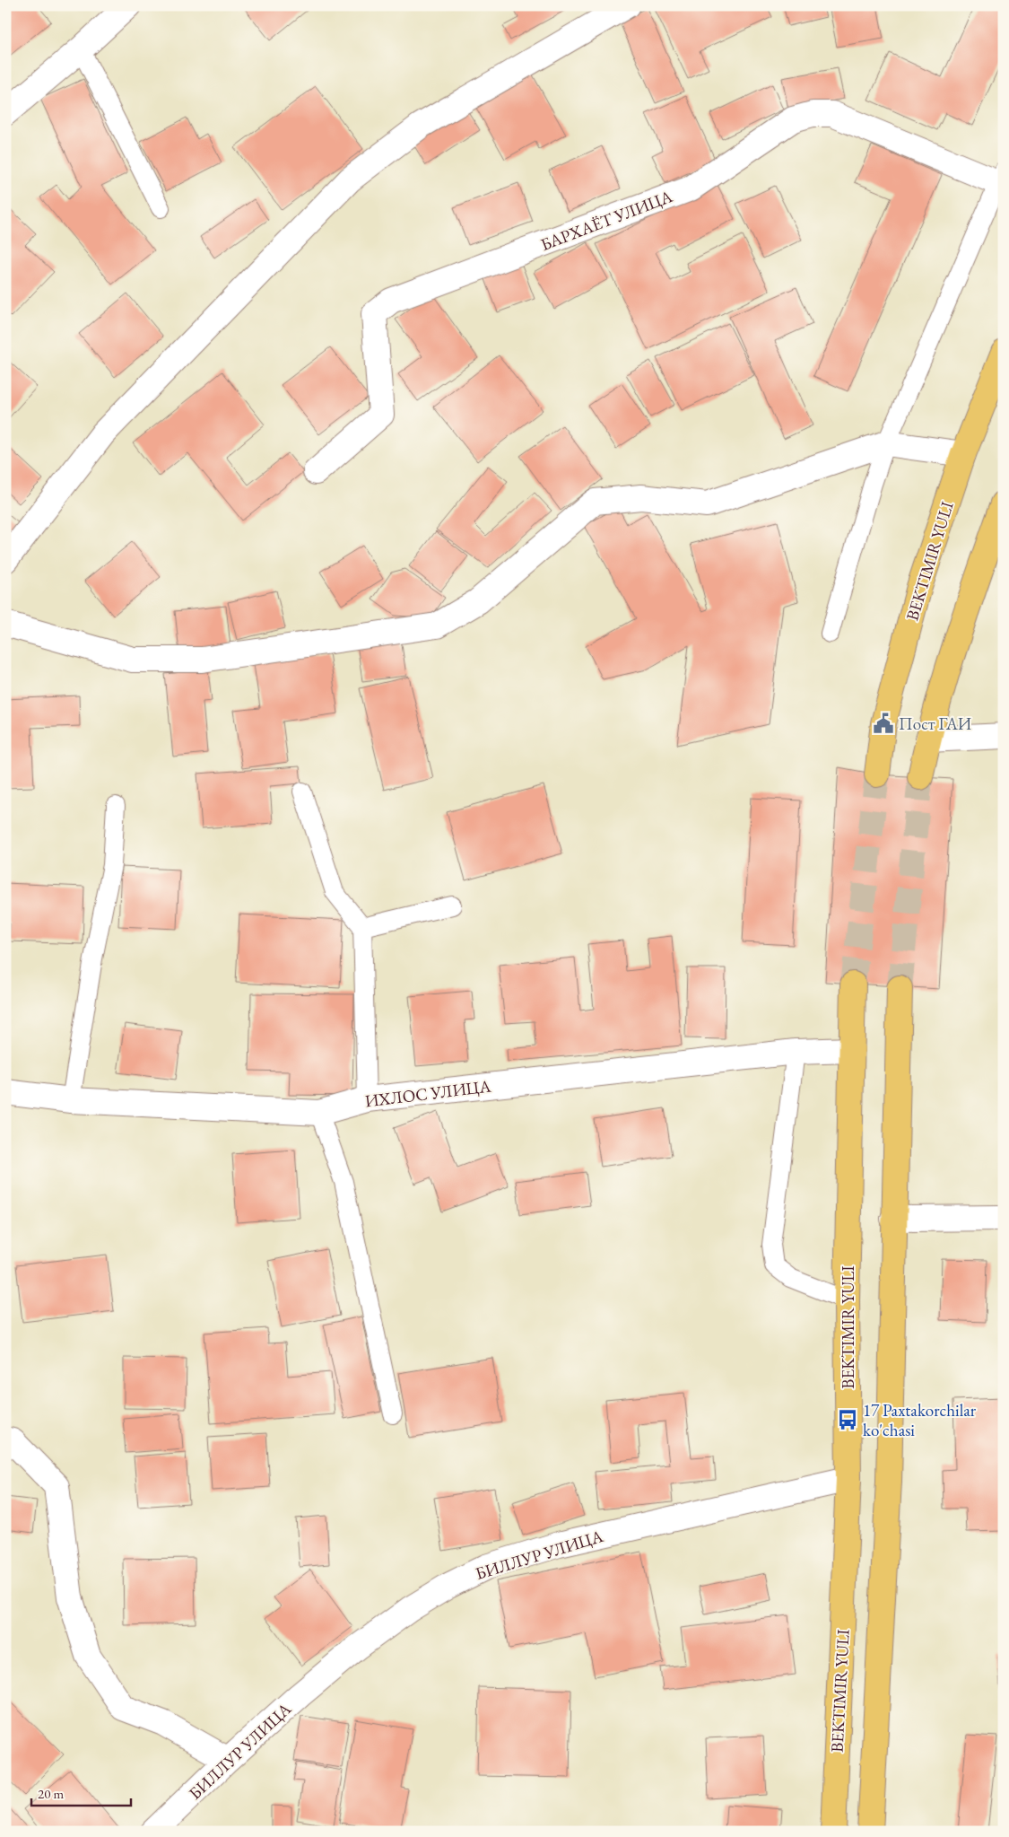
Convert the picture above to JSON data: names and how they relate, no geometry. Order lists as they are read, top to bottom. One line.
{"streets":{"highway":["BEKTIMIR YULI"],"street":["БАРХАЁТ УЛИЦА","ИХЛОС УЛИЦА","БИЛЛУР УЛИЦА"]},"crossings":[["BEKTIMIR YULI","ИХЛОС УЛИЦА"],["BEKTIMIR YULI","БИЛЛУР УЛИЦА"]],"places":{"public building":["Пост ГАИ"],"bus stop":["17 Paxtakorchilar ko'chasi"]},"scale_bar":"20 m"}
